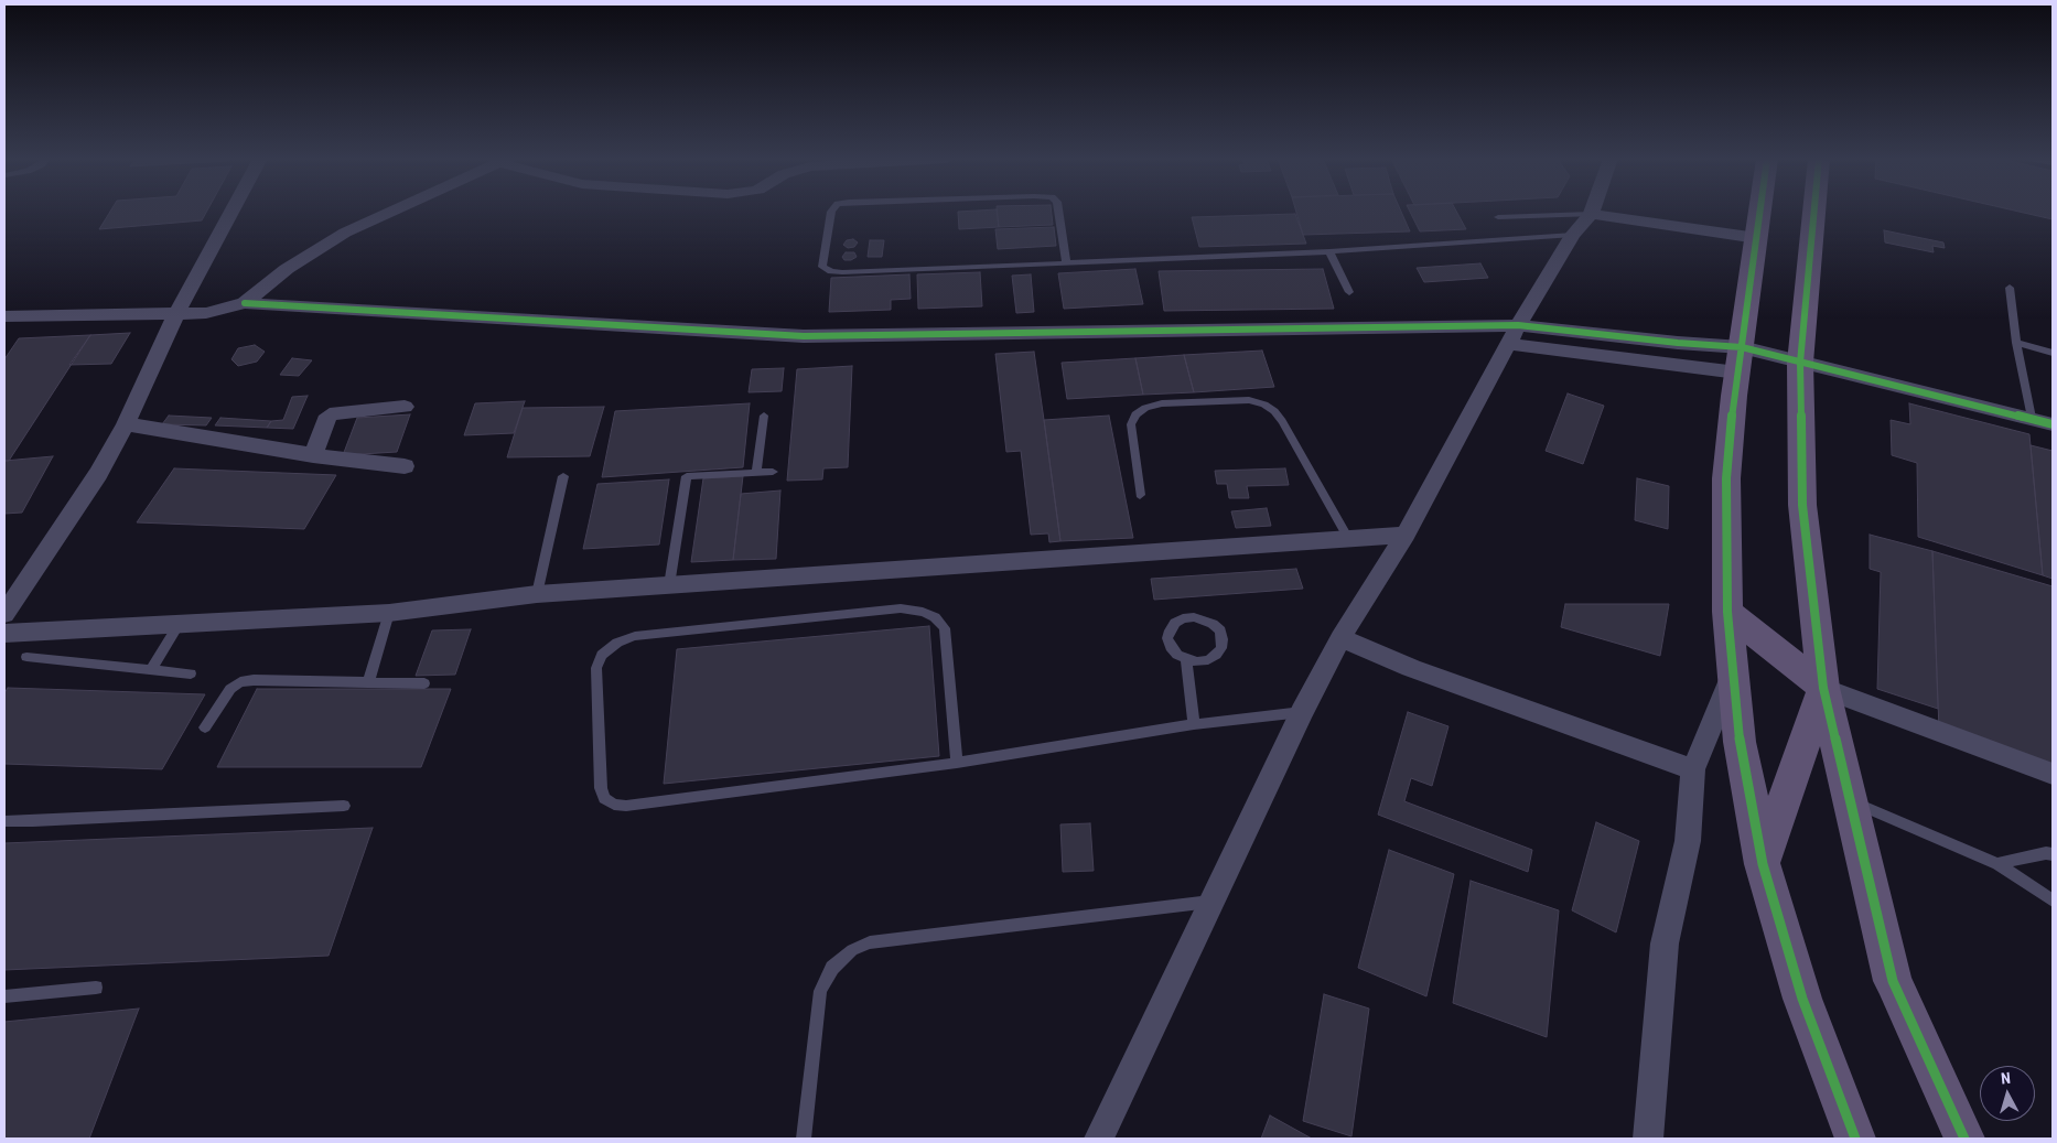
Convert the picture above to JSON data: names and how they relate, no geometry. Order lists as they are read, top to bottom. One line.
{"north":"top"}
